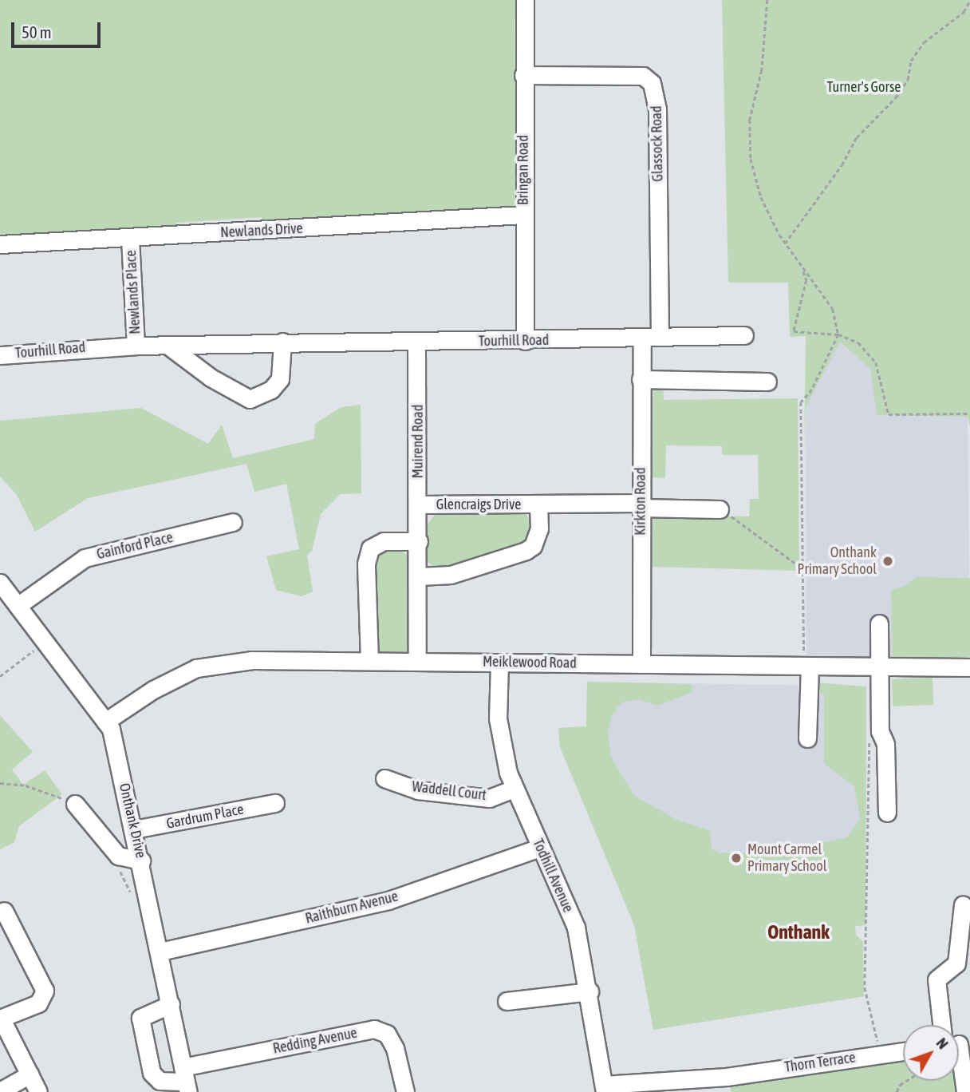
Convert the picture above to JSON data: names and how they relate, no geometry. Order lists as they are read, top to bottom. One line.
{"streets":{"street":["Glassock Road","Bringan Road","Newlands Drive","Newlands Place","Tourhill Road","Muirend Road","Kirkton Road","Glencraigs Drive","Gainford Place","Meiklewood Road","Waddell Court","Gardrum Place","Onthank Drive","Todhill Avenue","Raithburn Avenue","Redding Avenue","Thorn Terrace"]},"crossings":[["Glassock Road","Bringan Road"],["Glassock Road","Tourhill Road"],["Bringan Road","Newlands Drive"],["Bringan Road","Tourhill Road"],["Newlands Drive","Newlands Place"],["Newlands Place","Tourhill Road"],["Tourhill Road","Muirend Road"],["Tourhill Road","Kirkton Road"],["Muirend Road","Glencraigs Drive"],["Muirend Road","Meiklewood Road"],["Kirkton Road","Glencraigs Drive"],["Kirkton Road","Meiklewood Road"],["Gainford Place","Onthank Drive"],["Meiklewood Road","Onthank Drive"],["Meiklewood Road","Todhill Avenue"],["Waddell Court","Todhill Avenue"],["Gardrum Place","Onthank Drive"],["Onthank Drive","Raithburn Avenue"],["Onthank Drive","Redding Avenue"],["Todhill Avenue","Raithburn Avenue"],["Todhill Avenue","Thorn Terrace"]],"districts":["Onthank"],"parks":["Turner's Gorse"],"places":["Onthank Primary School","Mount Carmel Primary School"],"scale_bar":"50 m","north":"top right"}
